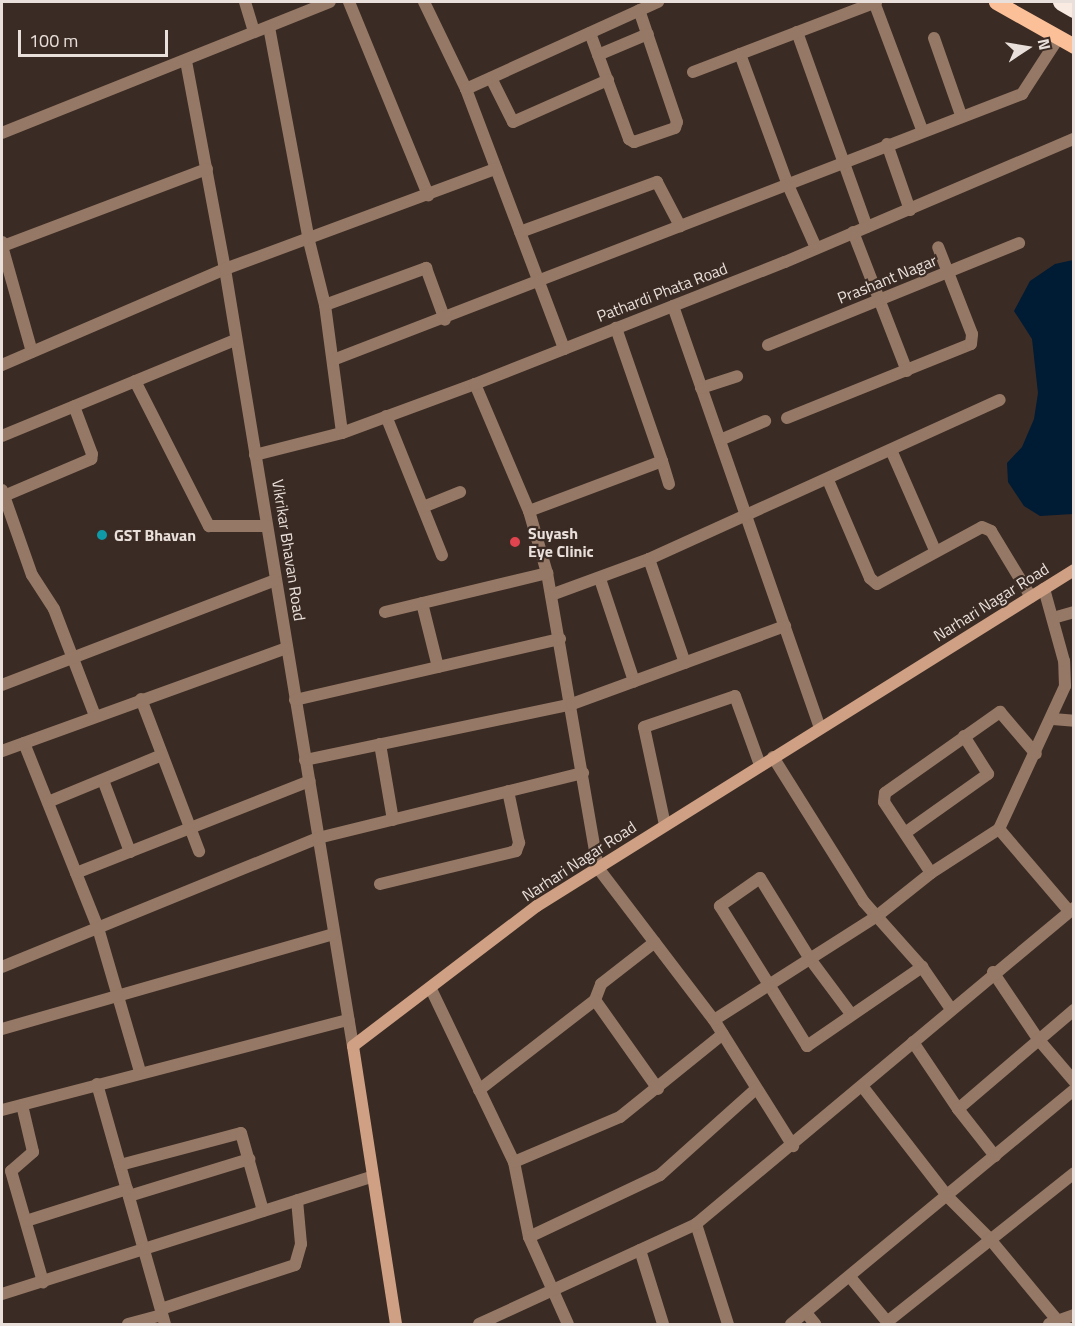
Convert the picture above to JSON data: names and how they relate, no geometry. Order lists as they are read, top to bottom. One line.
{"streets":{"street":["Prashant Nagar","Pathardi Phata Road","Vikrikar Bhavan Road","Narhari Nagar Road"]},"crossings":[["Pathardi Phata Road","Vikrikar Bhavan Road"],["Vikrikar Bhavan Road","Narhari Nagar Road"]],"places":["GST Bhavan","Suyash Eye Clinic"],"scale_bar":"100 m","north":"right"}
